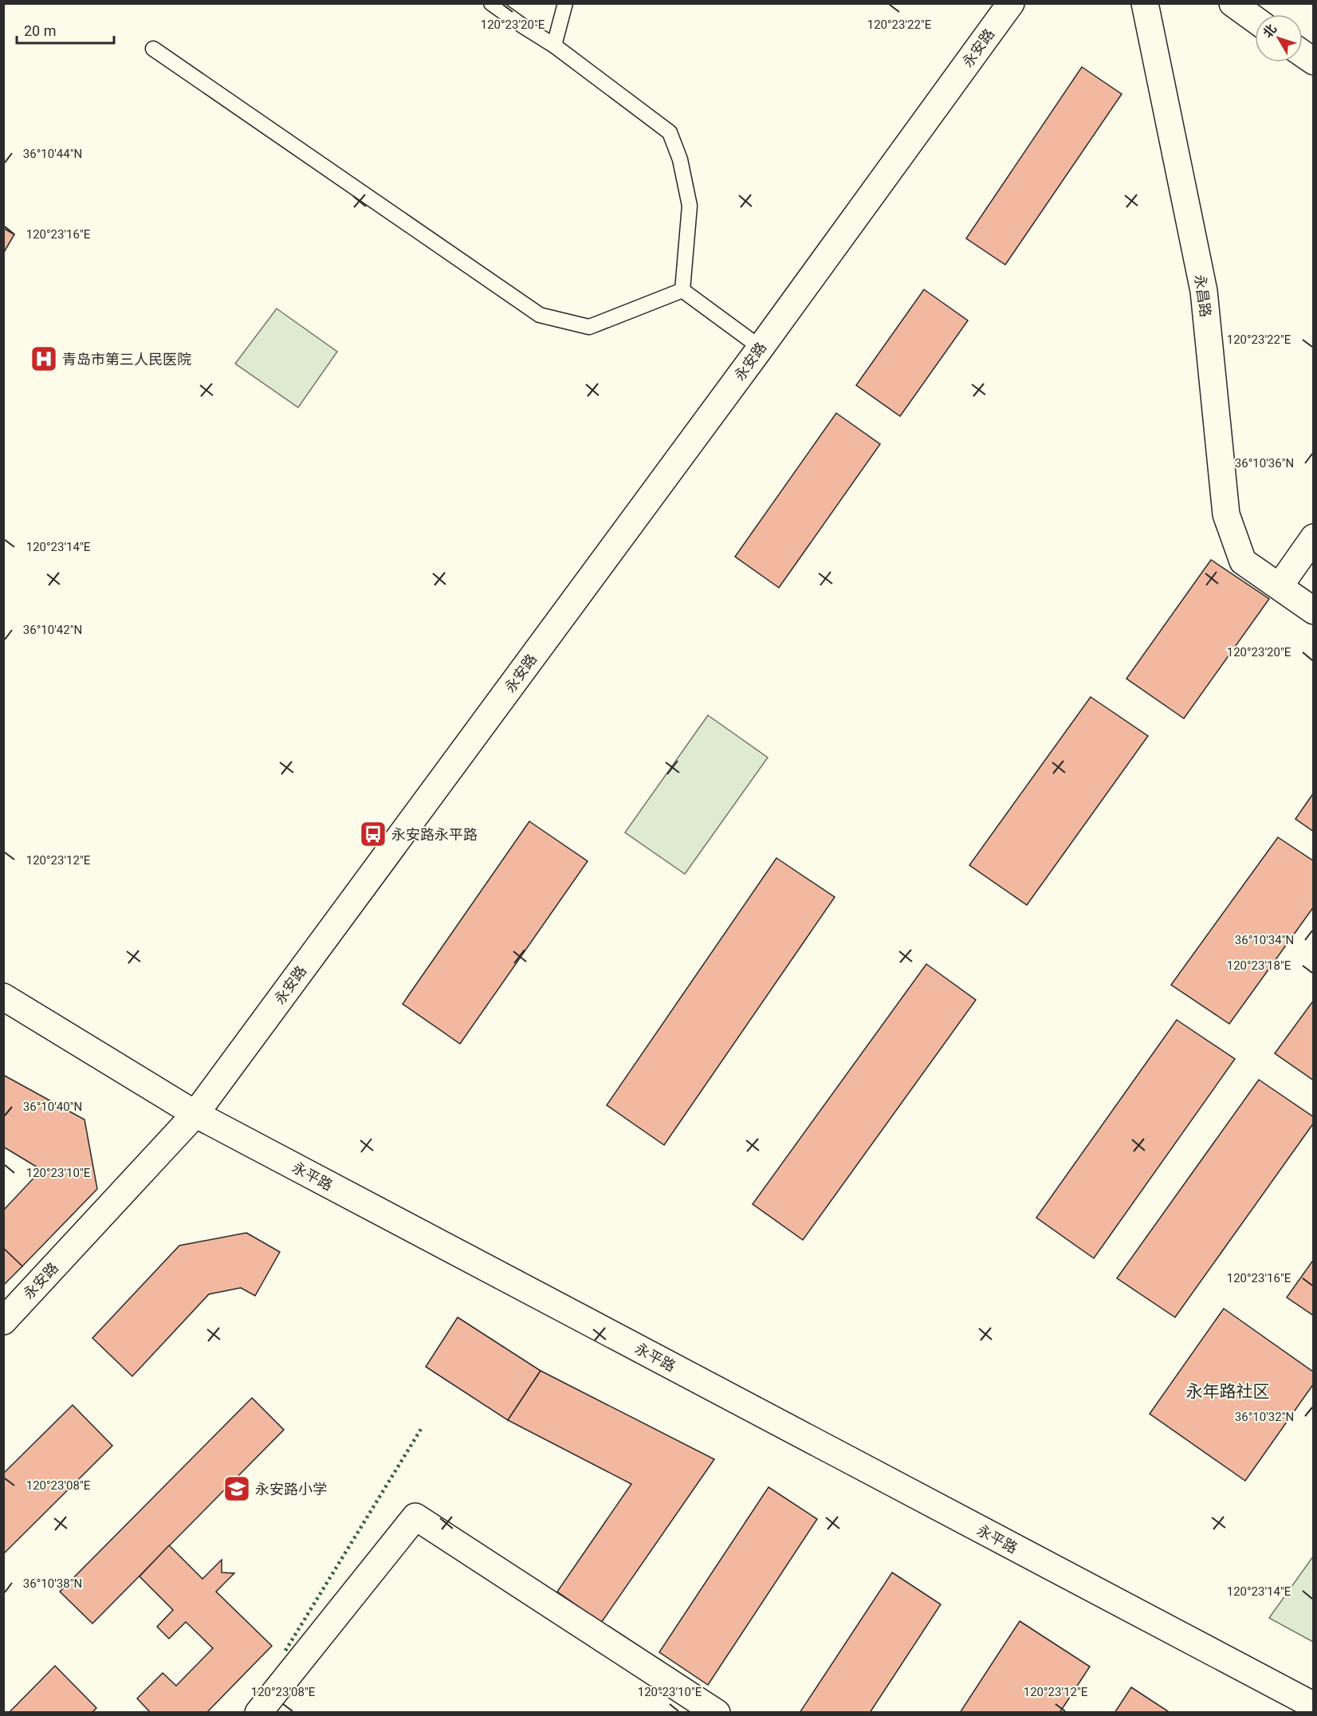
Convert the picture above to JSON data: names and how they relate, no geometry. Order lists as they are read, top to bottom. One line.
{"streets":{"street":["永安路","永昌路","永平路"]},"crossings":[["永安路","永平路"]],"districts":["永年路社区"],"places":{"hospital":["青岛市第三人民医院"],"bus stop":["永安路永平路"],"school or university":["永安路小学"]},"scale_bar":"20 m","north":"top left","coordinates":["120°23'20\"E","120°23'22\"E","36°10'44\"N","120°23'16\"E","36°10'36\"N","120°23'14\"E","36°10'42\"N","120°23'12\"E","36°10'34\"N","120°23'18\"E","36°10'40\"N","120°23'10\"E","36°10'32\"N","120°23'08\"E","36°10'38\"N"]}
